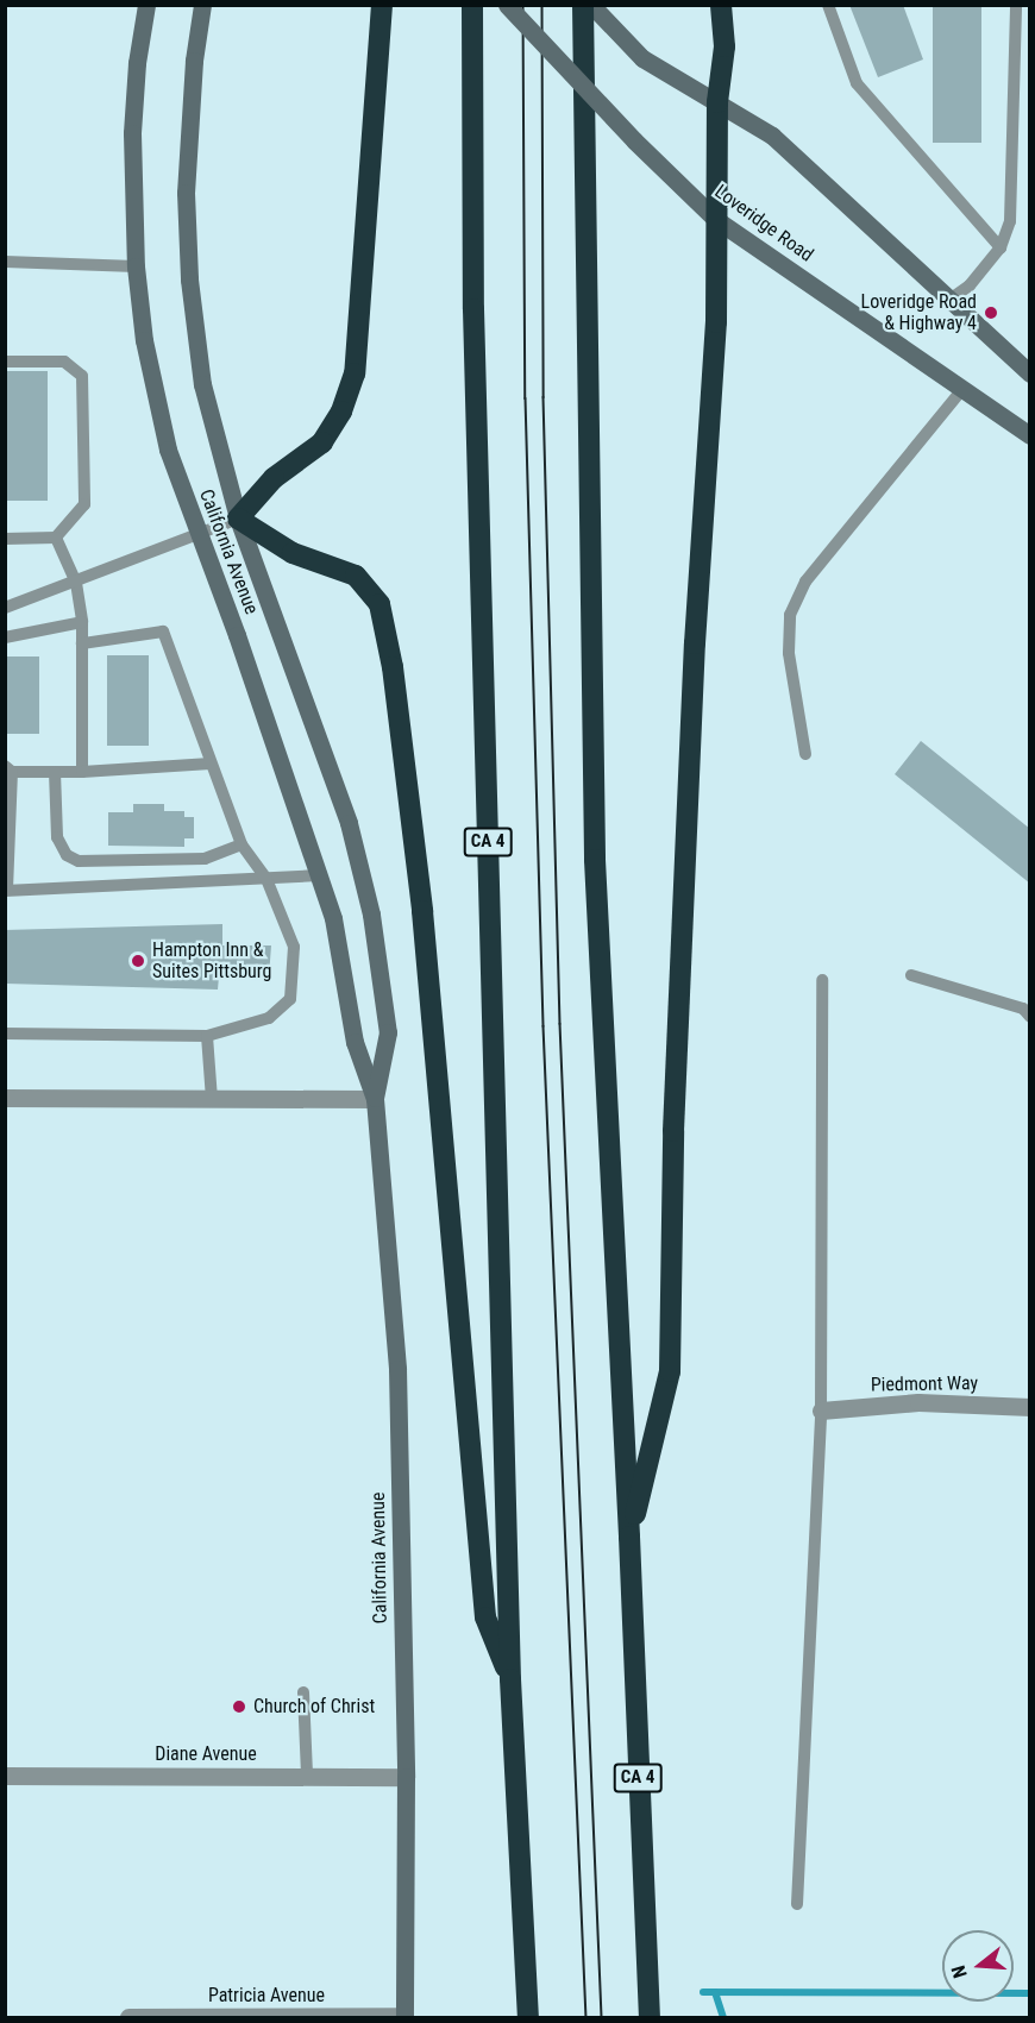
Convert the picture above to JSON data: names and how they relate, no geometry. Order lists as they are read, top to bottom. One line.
{"streets":{"highway":["CA 4"],"main road":["Loveridge Road","California Avenue"],"street":["Piedmont Way","Diane Avenue","Patricia Avenue"]},"crossings":[["California Avenue","Diane Avenue"],["California Avenue","Patricia Avenue"]],"places":["Loveridge Road & Highway 4","Hampton Inn & Suites Pittsburg","Church of Christ"],"north":"left"}
